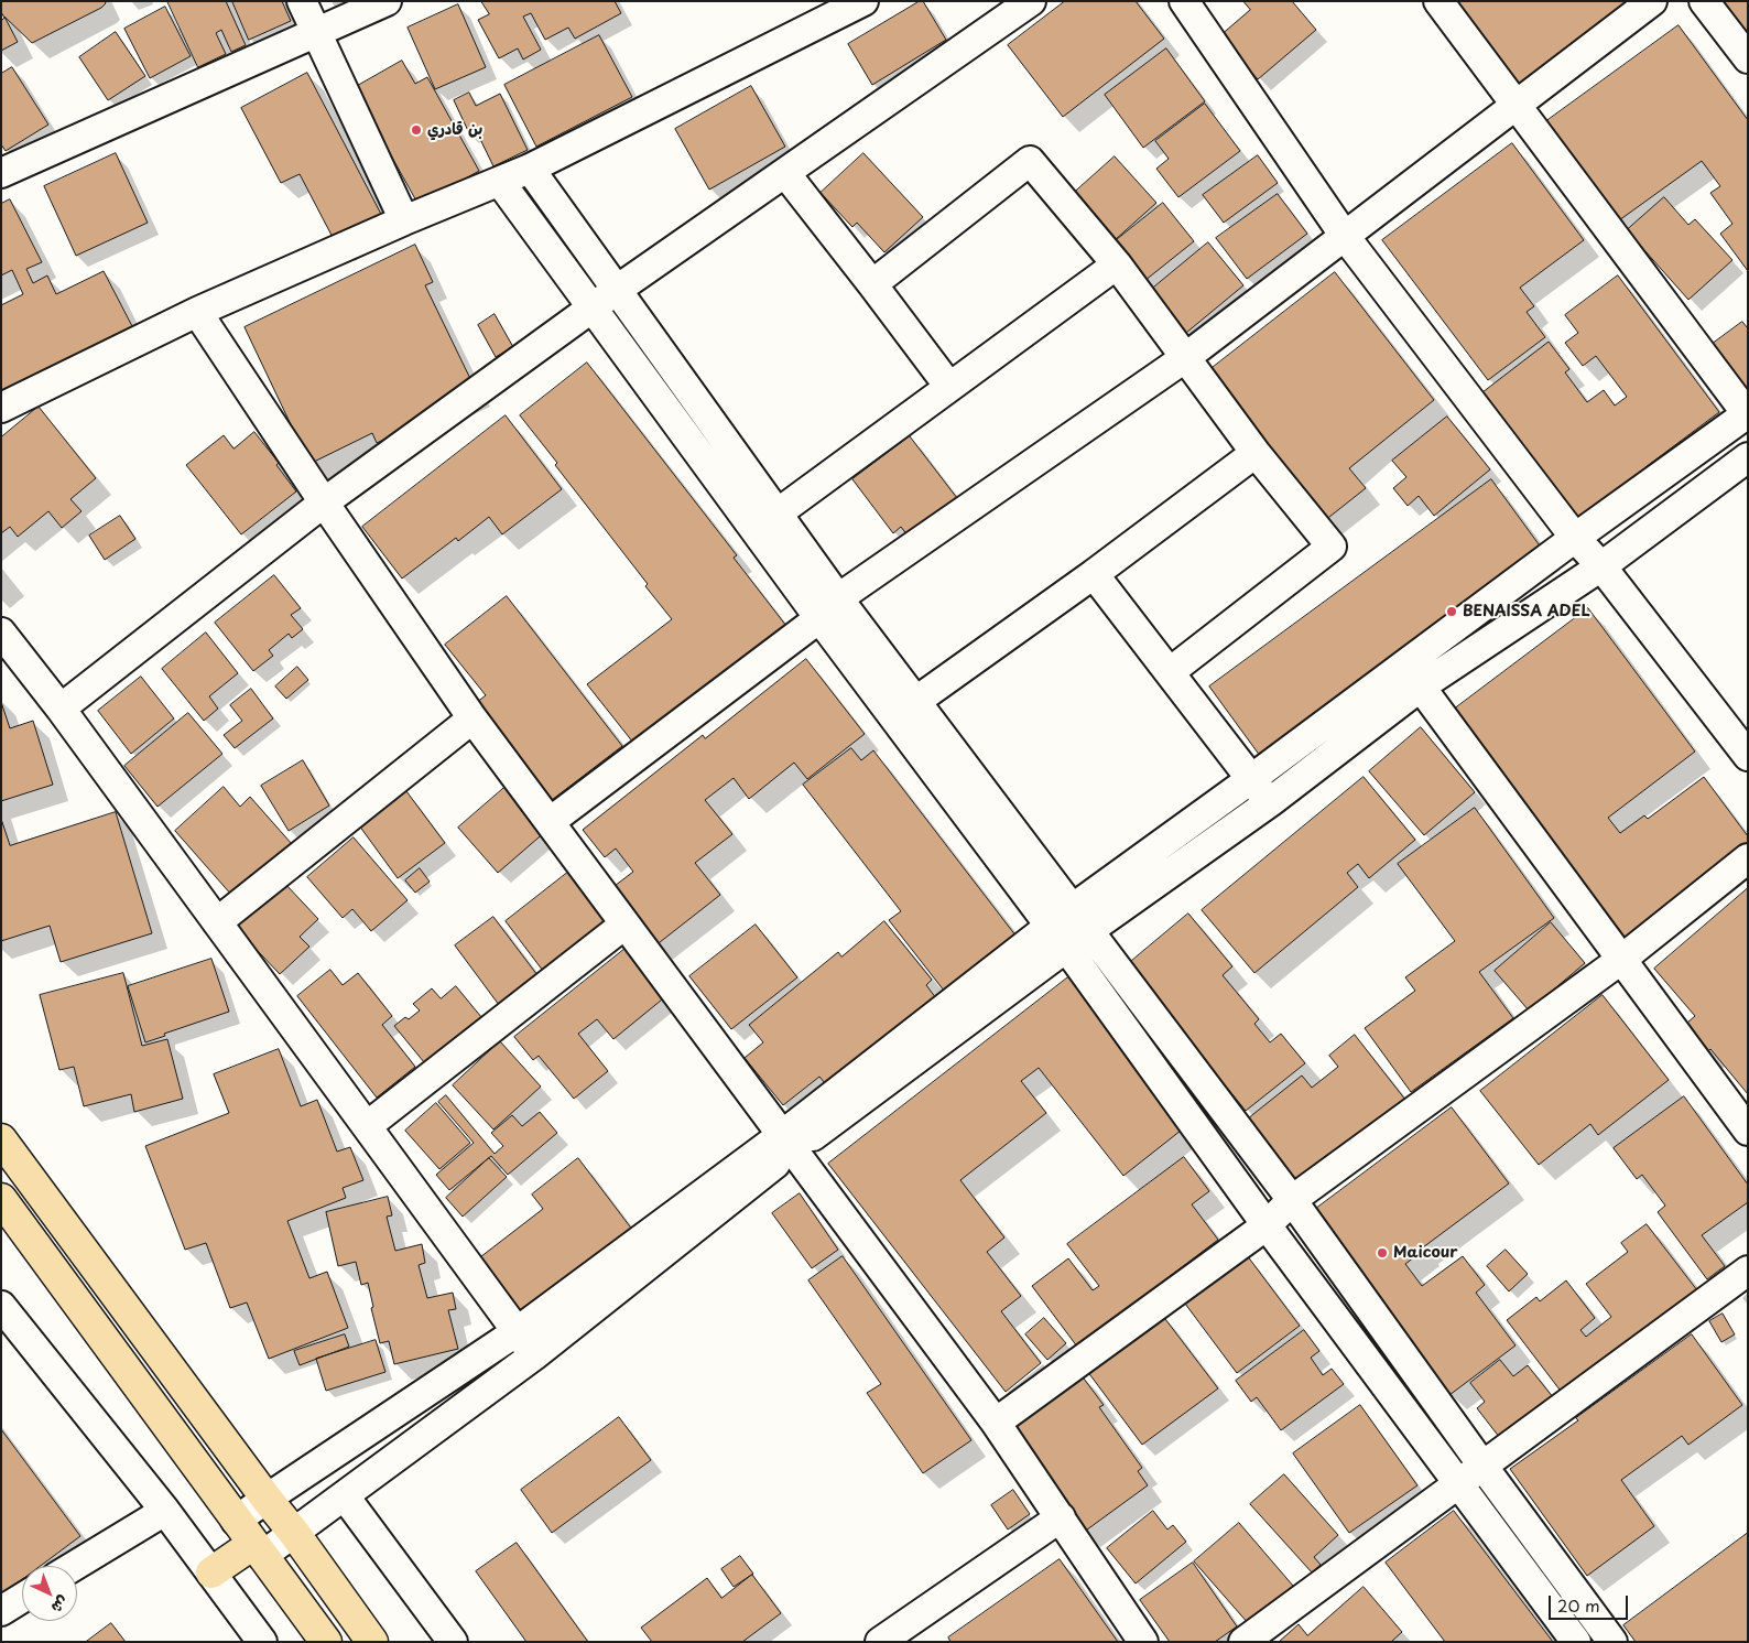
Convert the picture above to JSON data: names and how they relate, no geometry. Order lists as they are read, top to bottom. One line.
{"places":["بن قادري","BENAISSA ADEL","Maicour"],"scale_bar":"20 m","north":"bottom right"}
